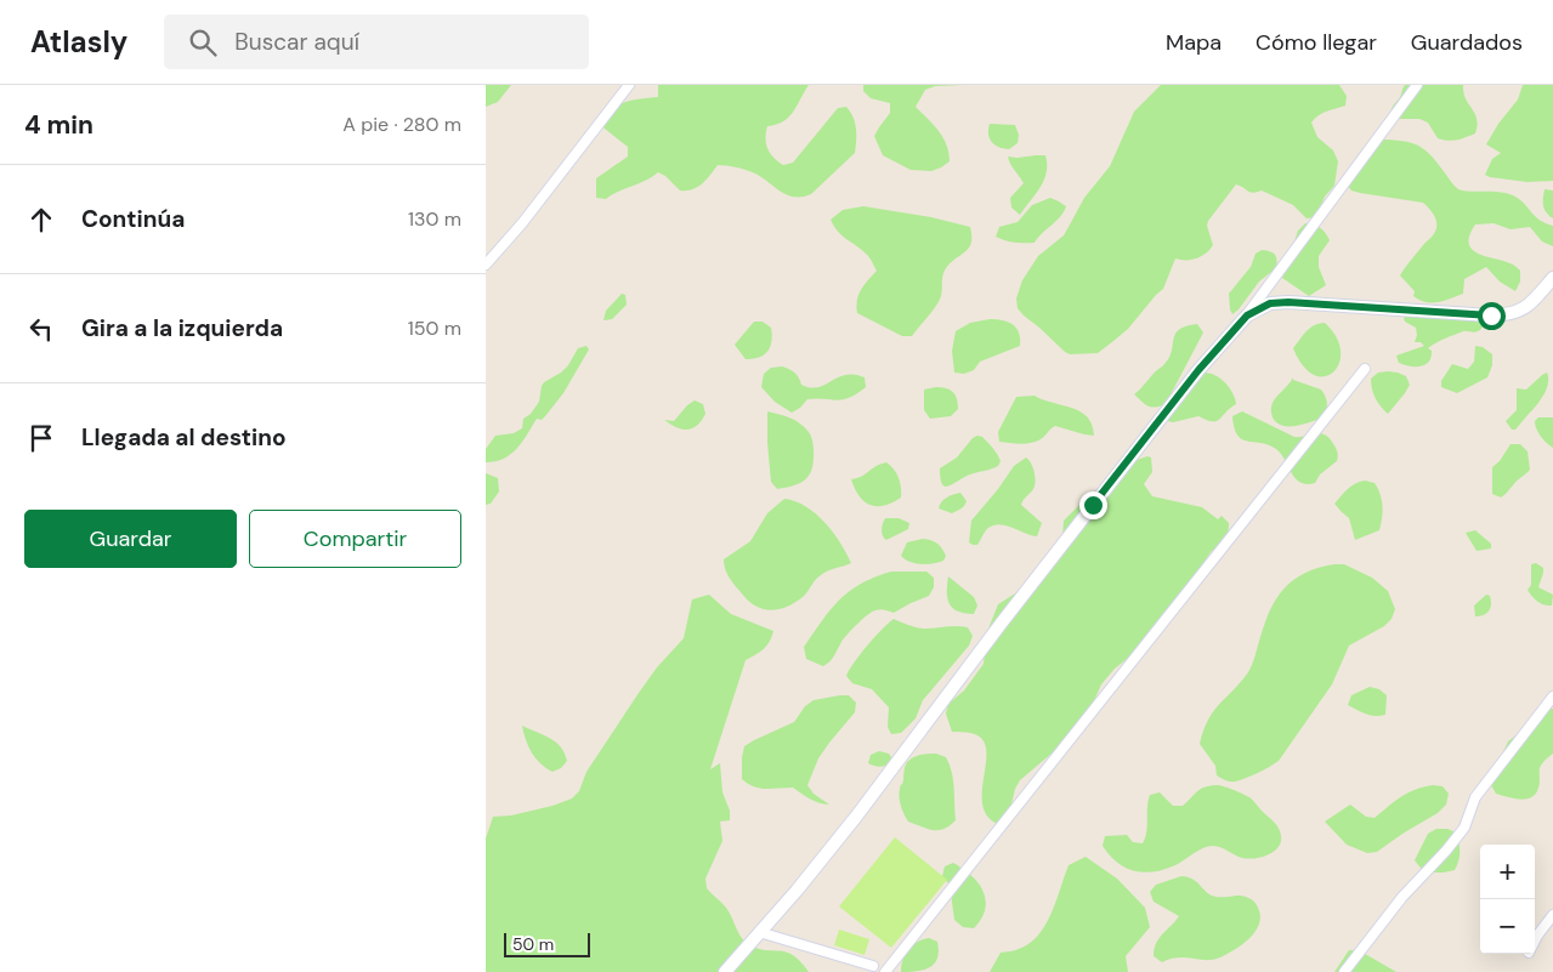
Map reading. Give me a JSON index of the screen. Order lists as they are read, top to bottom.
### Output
{
  "scale_bar": "50 m",
  "page": {
    "header": "Atlasly",
    "search": "Buscar aquí",
    "nav": ["Mapa", "Cómo llegar", "Guardados"],
    "heading": ["4 min", "A pie · 280 m"],
    "list": [
      ["Continúa", "130 m"],
      ["Gira a la izquierda", "150 m"],
      "Llegada al destino"
    ],
    "buttons": ["Guardar", "Compartir"],
    "map_buttons": ["+", "−"],
    "scale": "50 m"
  }
}
